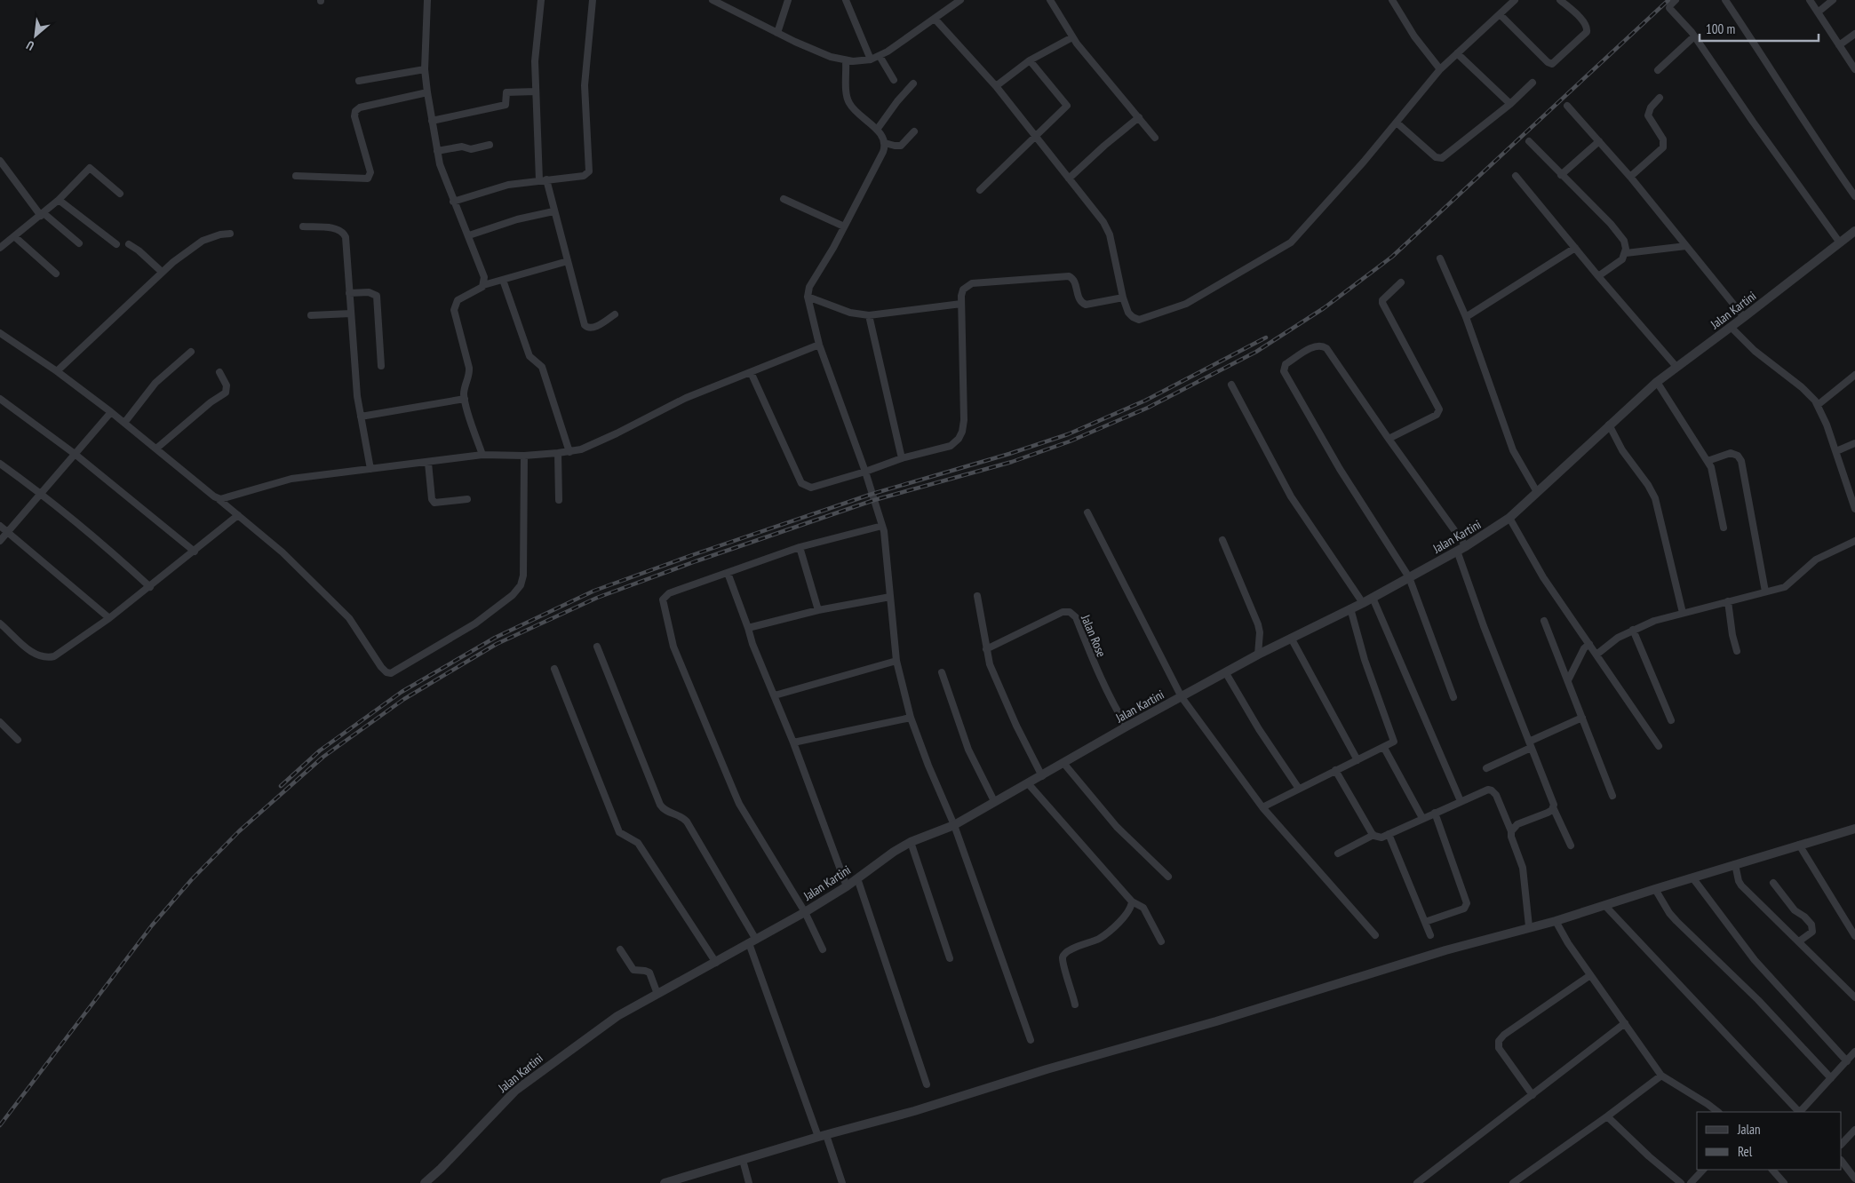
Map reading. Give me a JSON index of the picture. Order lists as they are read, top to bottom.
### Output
{
  "streets": {
    "street": ["Jalan Kartini", "Jalan Rose"]
  },
  "crossings": [
    ["Jalan Kartini", "Jalan Rose"]
  ],
  "legend": ["Jalan", "Rel"],
  "scale_bar": "100 m",
  "north": "bottom left"
}
